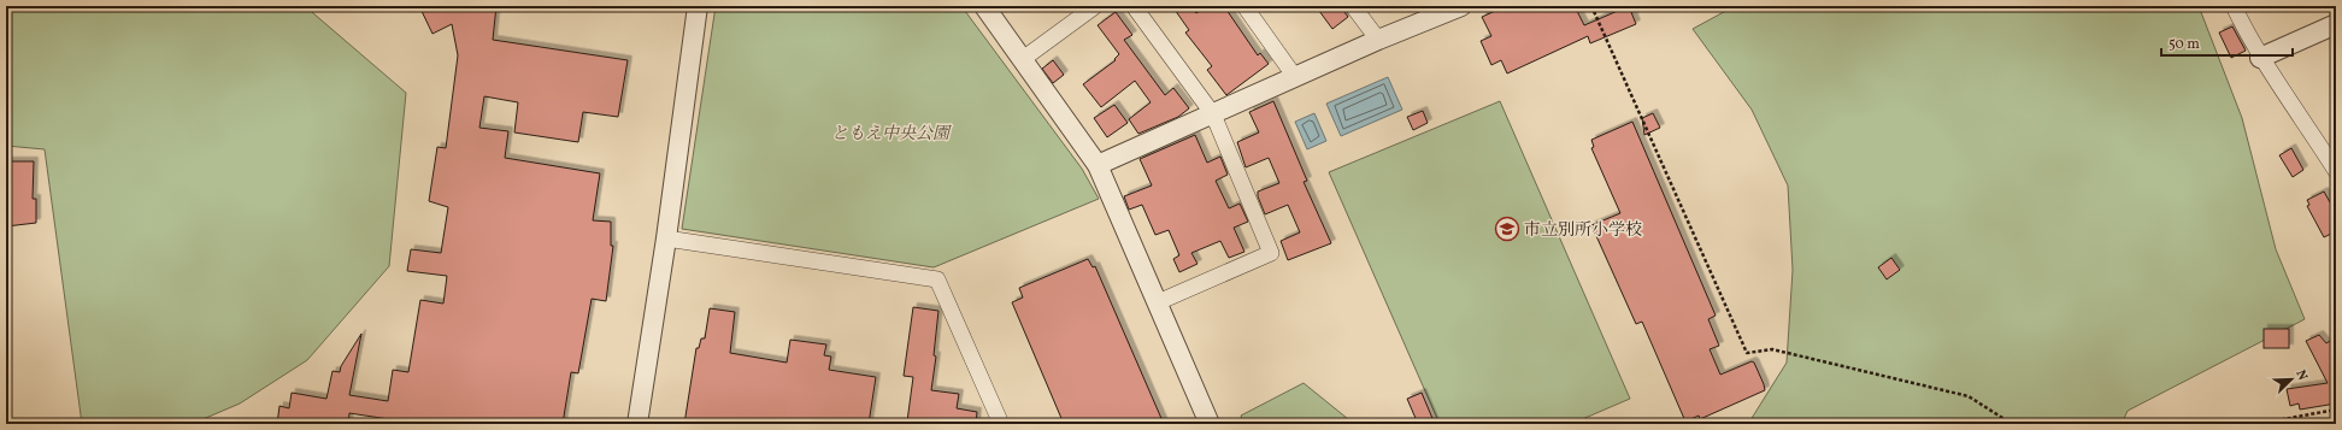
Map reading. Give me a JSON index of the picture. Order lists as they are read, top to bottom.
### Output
{
  "parks": ["ともえ中央公園"],
  "places": {
    "school or university": ["市立別所小学校"]
  },
  "scale_bar": "50 m",
  "north": "top right"
}
